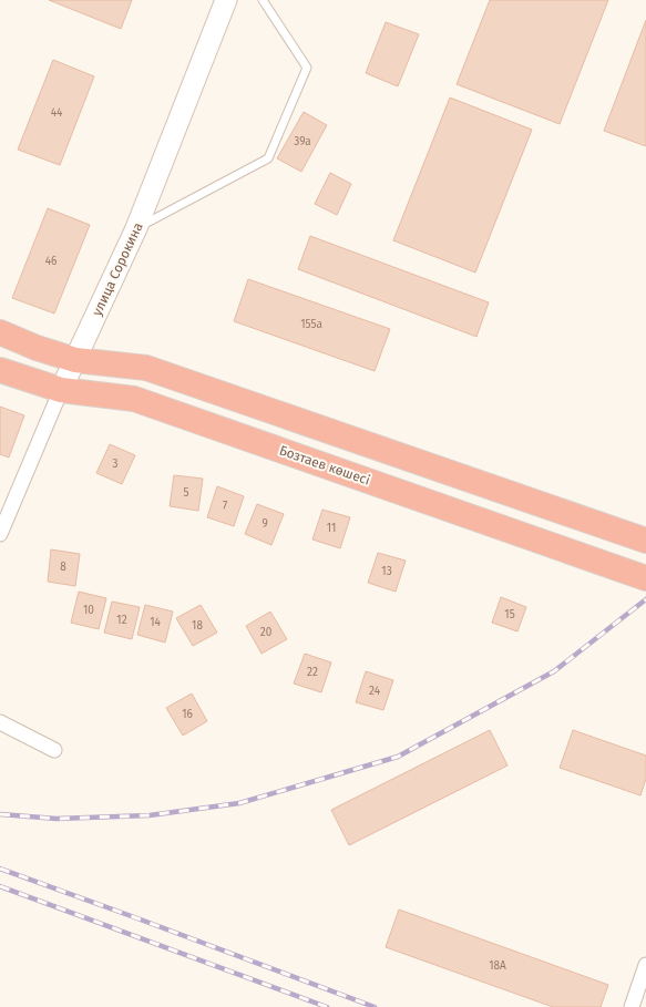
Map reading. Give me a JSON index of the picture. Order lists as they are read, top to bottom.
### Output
{
  "streets": {
    "highway": ["Бозтаев көшесі"],
    "street": ["улица Сорокина"]
  },
  "crossings": [
    ["улица Сорокина", "Бозтаев көшесі"]
  ],
  "house_numbers": [
    "44",
    "39а",
    "46",
    "155а",
    "3",
    "5",
    "7",
    "9",
    "11",
    "8",
    "13",
    "10",
    "15",
    "12",
    "14",
    "18",
    "20",
    "22",
    "24",
    "16",
    "18А"
  ]
}
